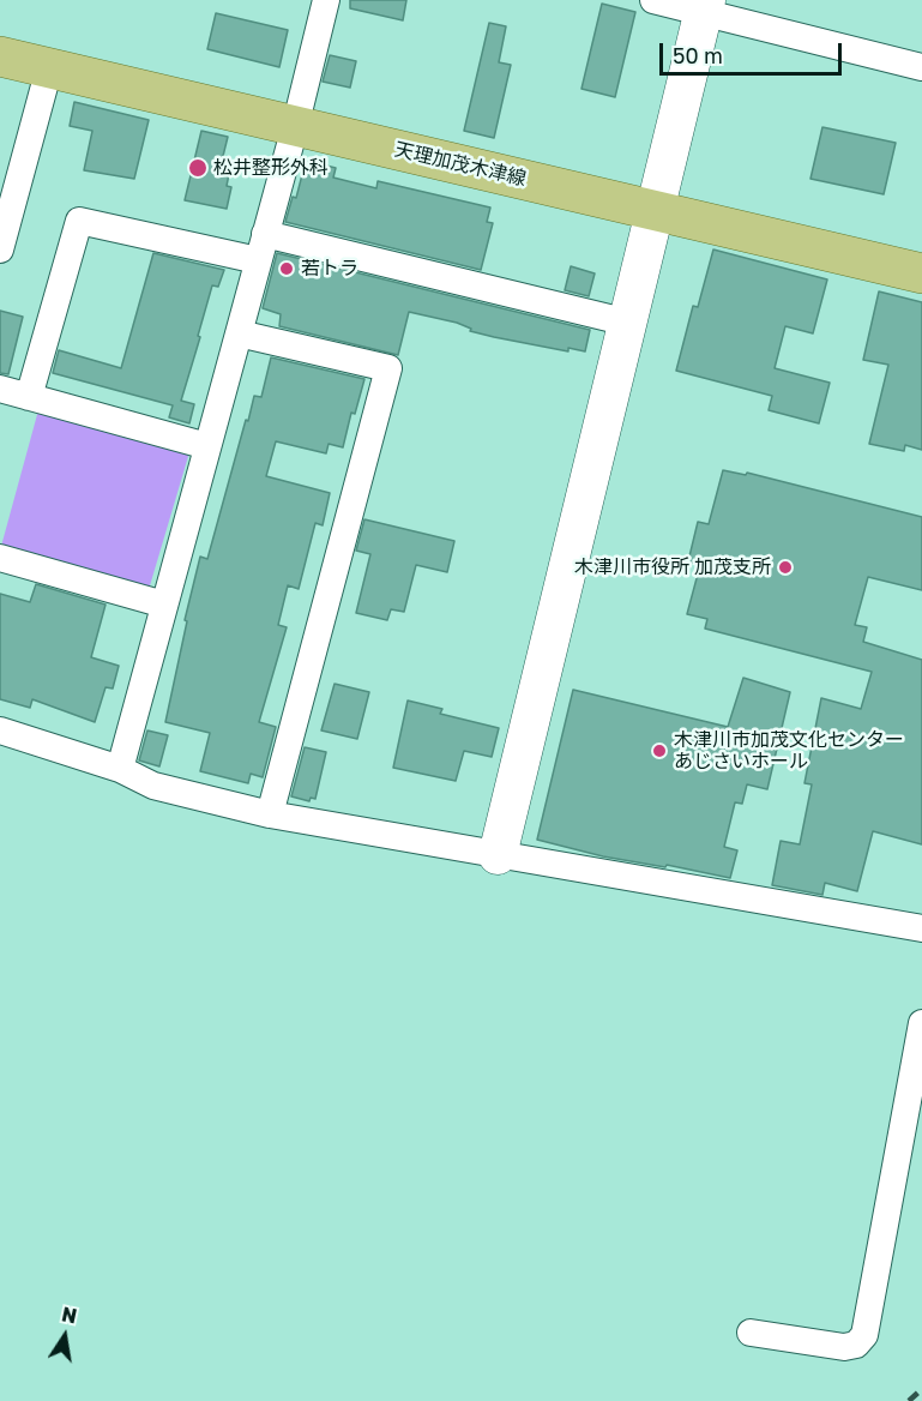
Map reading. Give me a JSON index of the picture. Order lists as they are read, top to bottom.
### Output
{
  "streets": {
    "main road": ["天理加茂木津線"]
  },
  "places": [
    "松井整形外科",
    "若トラ",
    "木津川市役所 加茂支所",
    "木津川市加茂文化センター あじさいホール"
  ],
  "scale_bar": "50 m",
  "north": "top"
}
